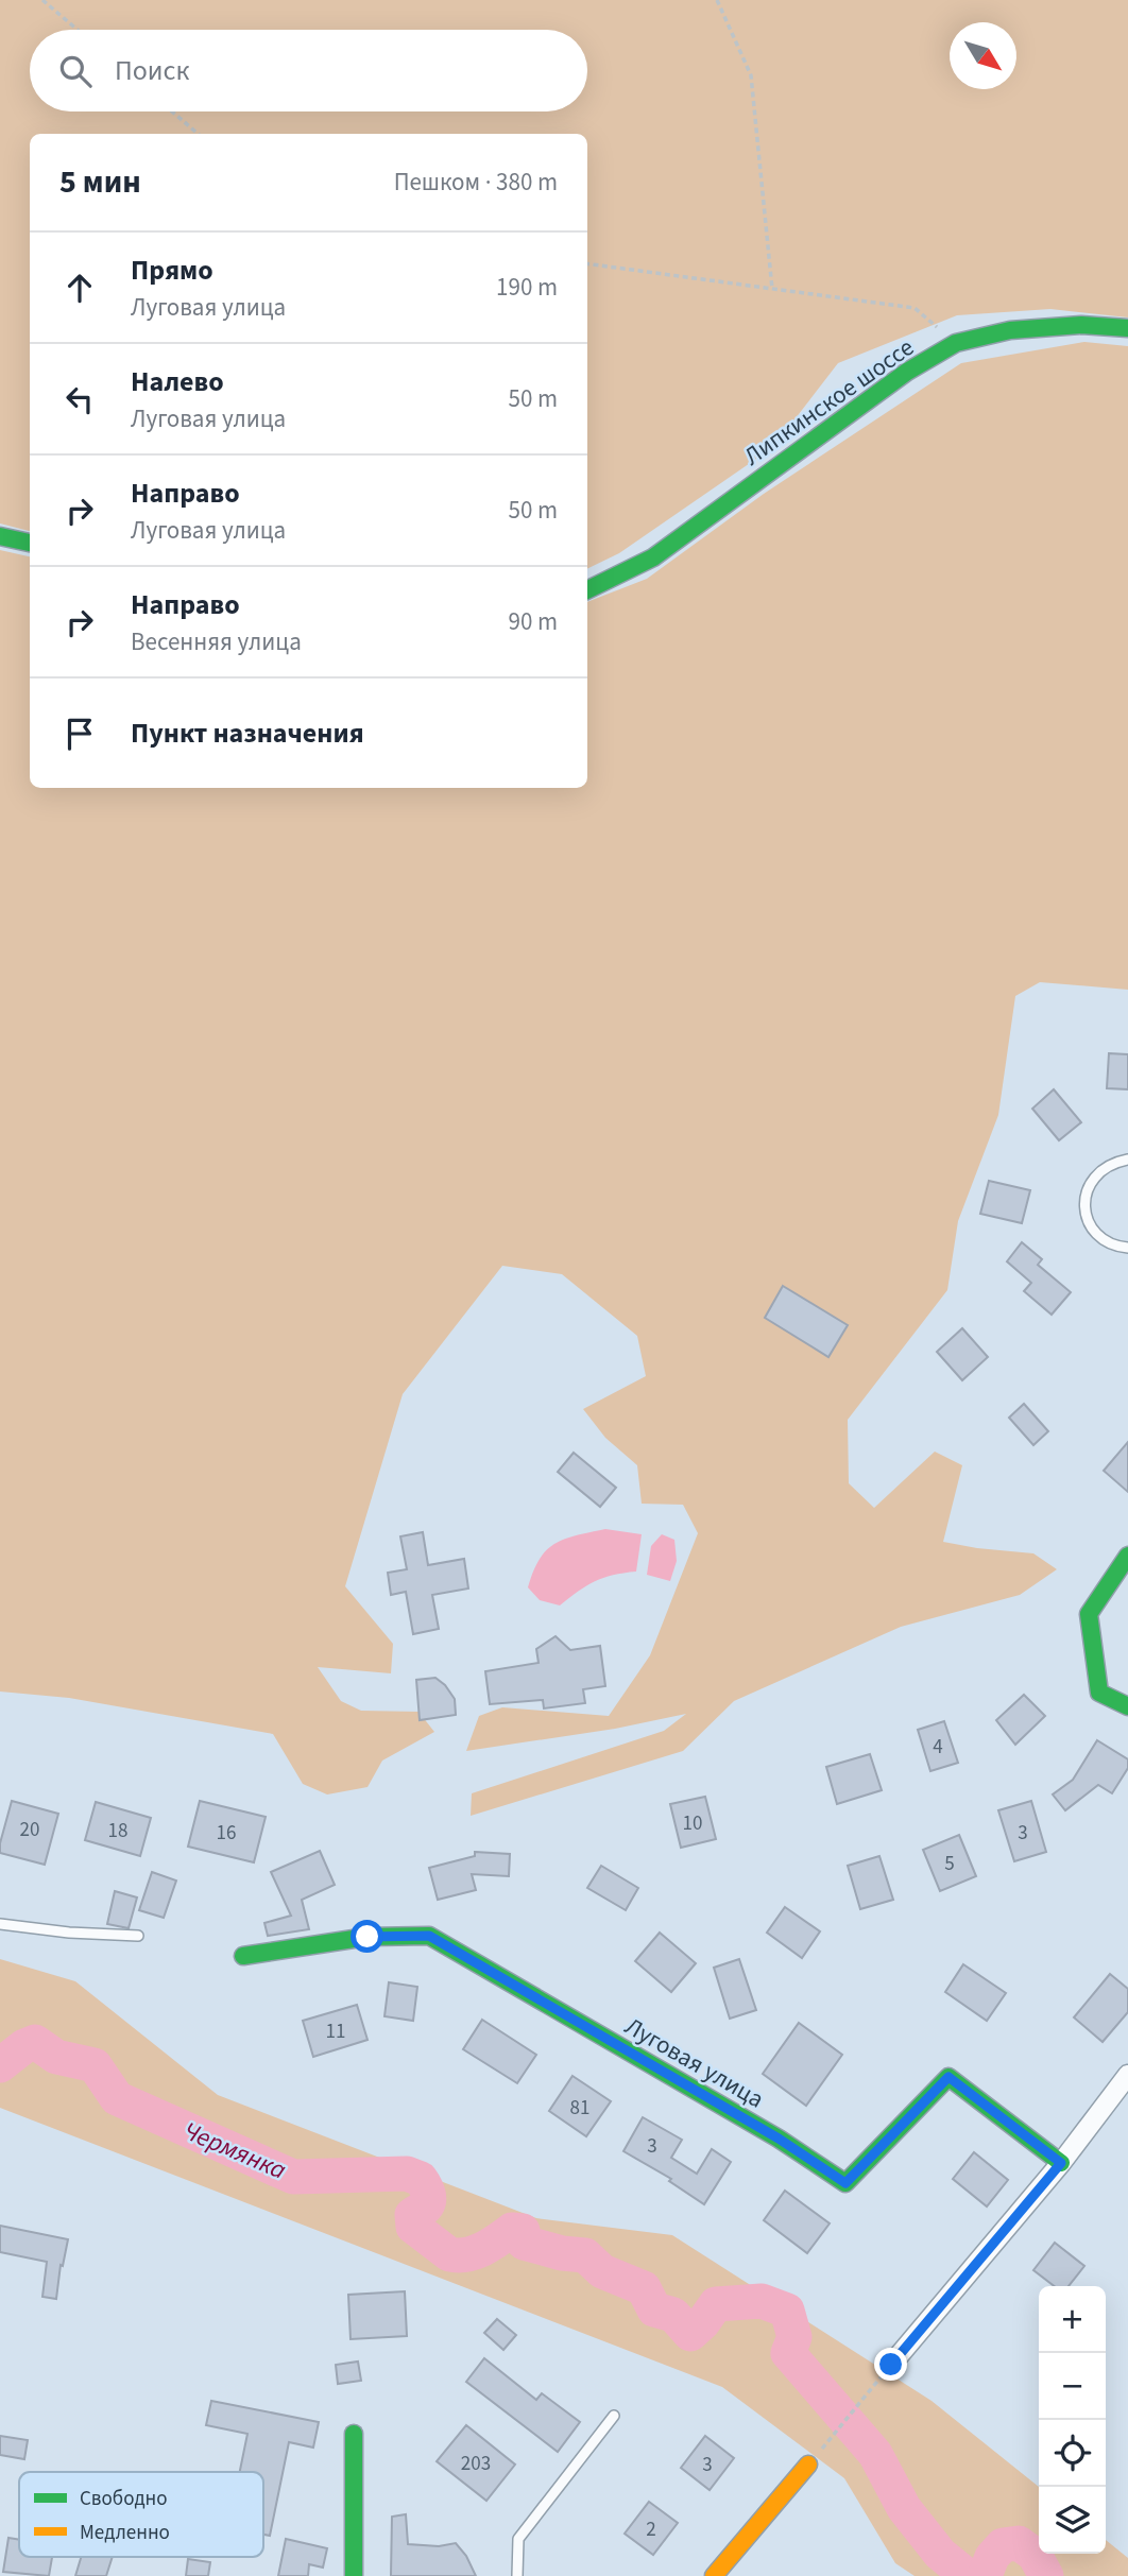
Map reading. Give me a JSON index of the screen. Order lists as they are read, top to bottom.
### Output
{
  "streets": {
    "street": ["Липкинское шоссе", "Луговая улица"]
  },
  "water": ["Чермянка"],
  "house_numbers": [
    "4",
    "10",
    "20",
    "18",
    "16",
    "3",
    "5",
    "11",
    "81",
    "3",
    "203",
    "3",
    "2"
  ],
  "legend": ["Свободно", "Медленно"],
  "north": "bottom right",
  "page": {
    "search": "Поиск",
    "heading": ["5 мин", "Пешком · 380 m"],
    "list": [
      ["Прямо", "Луговая улица", "190 m"],
      ["Налево", "Луговая улица", "50 m"],
      ["Направо", "Луговая улица", "50 m"],
      ["Направо", "Весенняя улица", "90 m"],
      "Пункт назначения"
    ],
    "map_buttons": ["+", "−"]
  }
}
